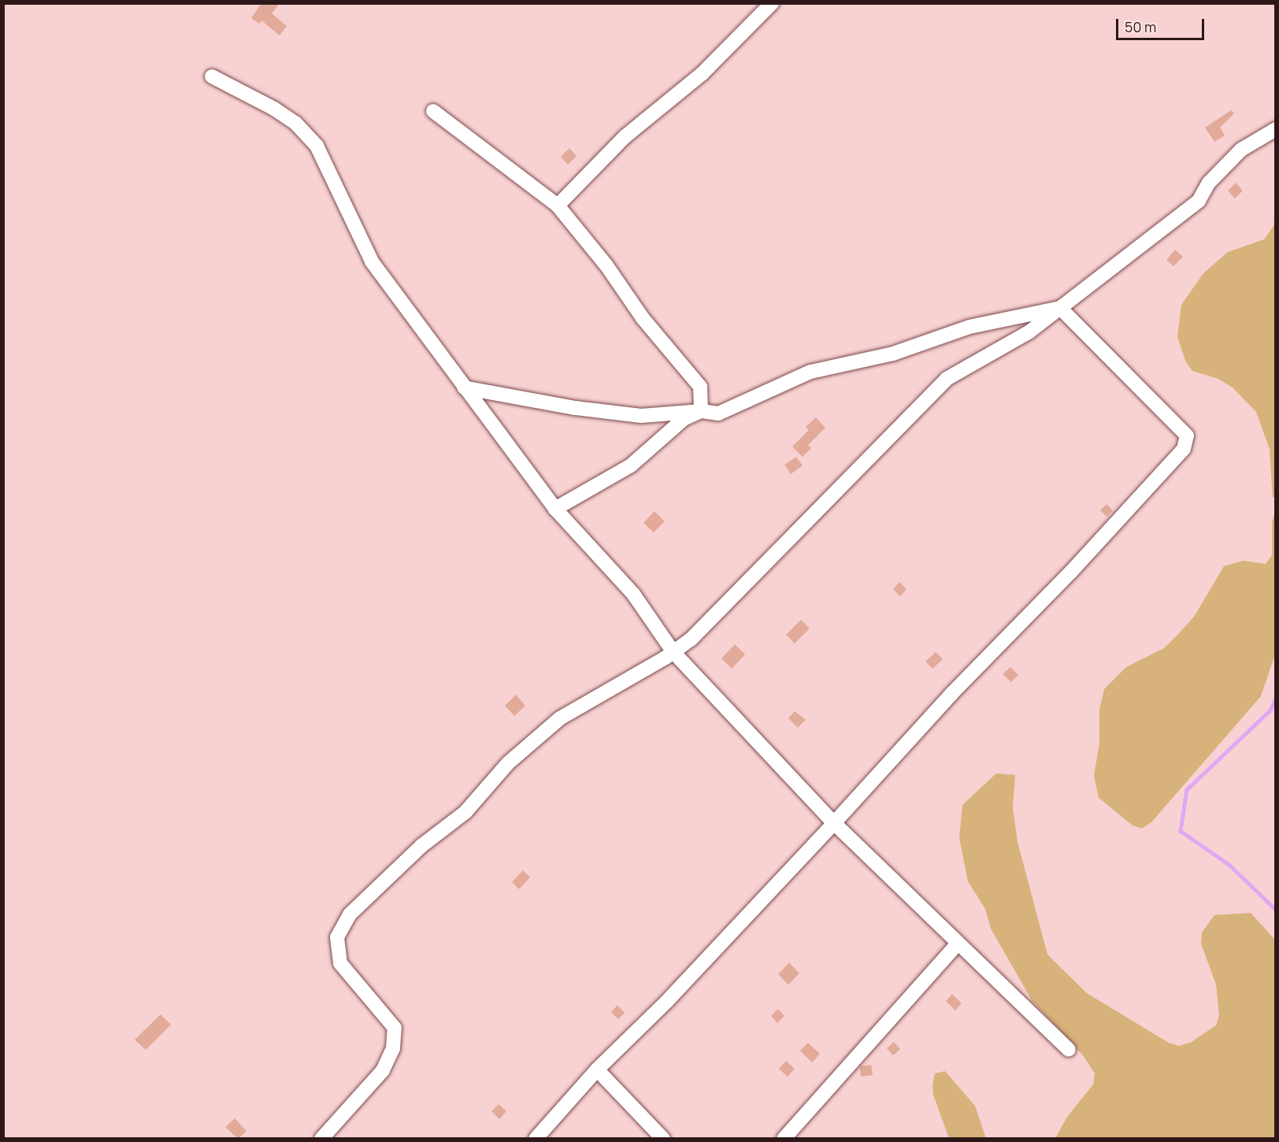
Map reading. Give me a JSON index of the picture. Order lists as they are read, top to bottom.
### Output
{
  "scale_bar": "50 m"
}
